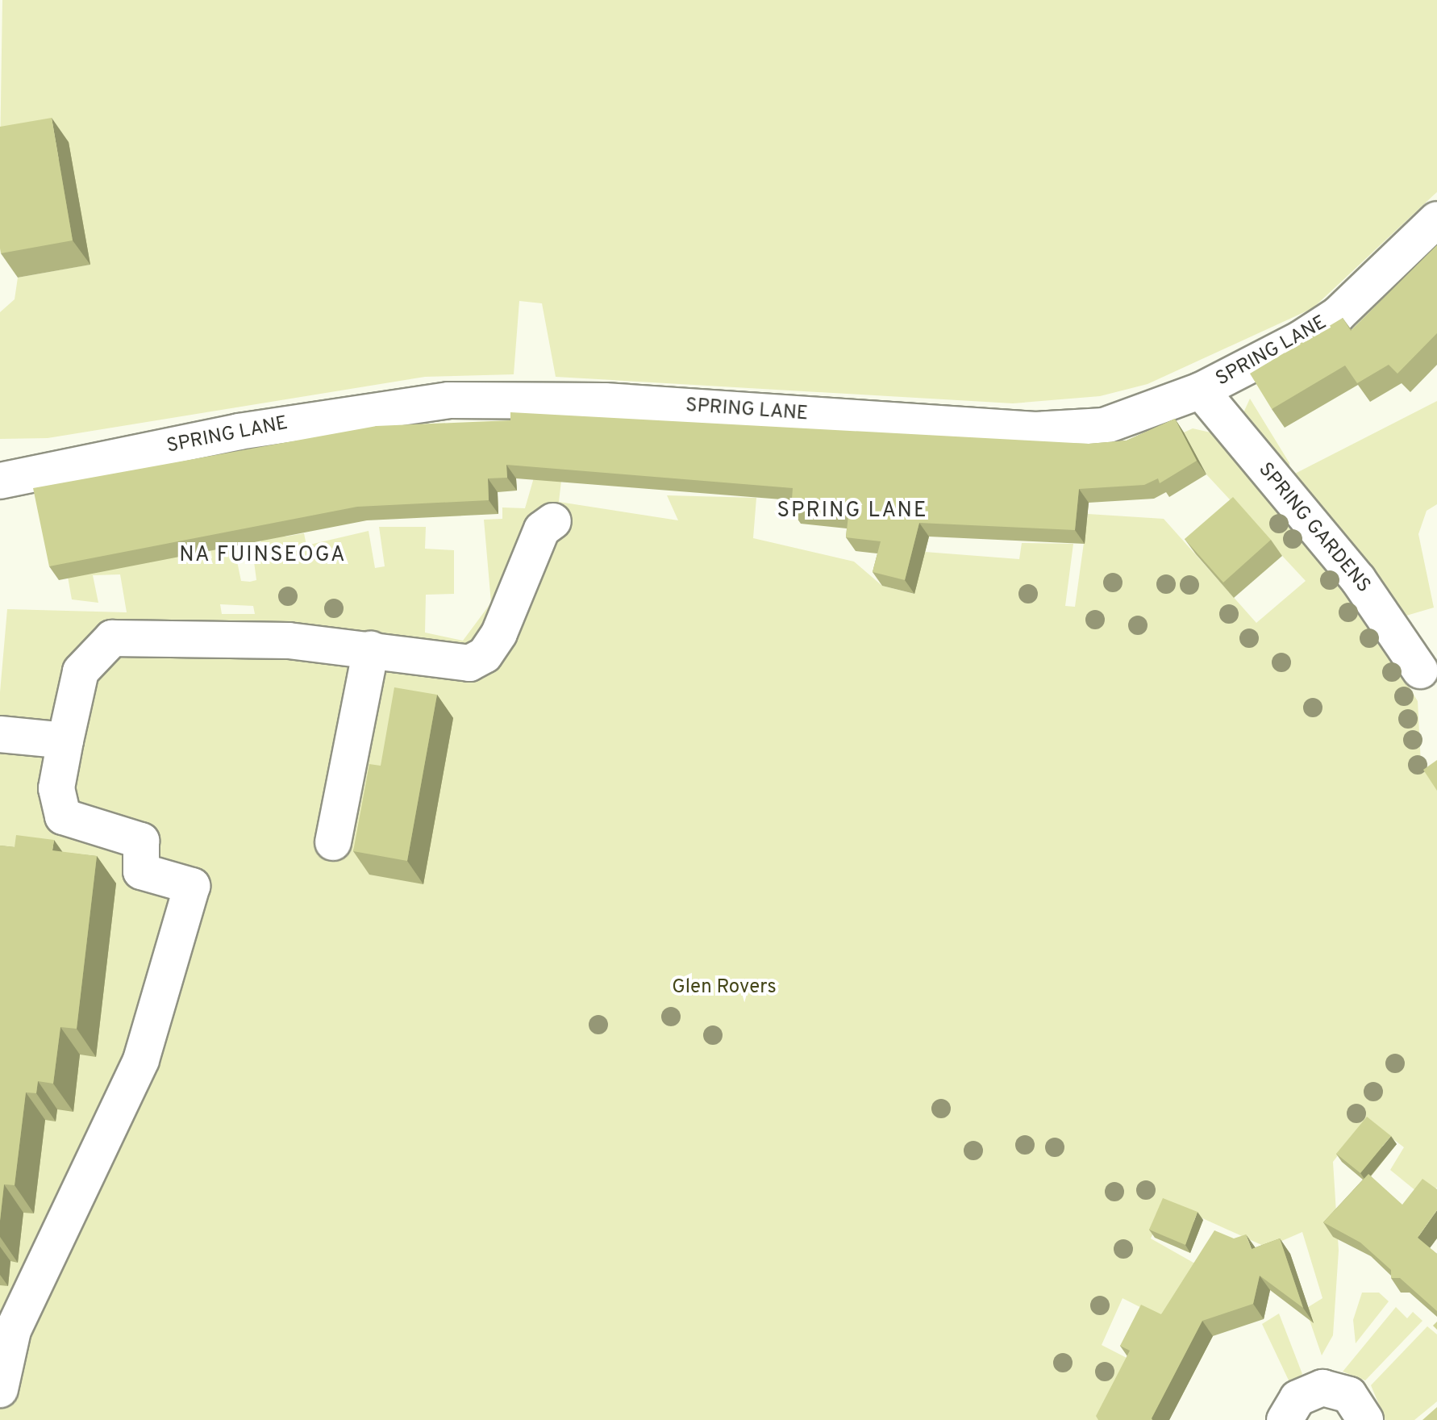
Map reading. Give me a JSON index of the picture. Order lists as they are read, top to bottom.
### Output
{
  "streets": {
    "street": ["SPRING LANE", "SPRING GARDENS"]
  },
  "crossings": [
    ["SPRING LANE", "SPRING GARDENS"]
  ],
  "districts": ["SPRING LANE", "NA FUINSEOGA"],
  "parks": ["Glen Rovers"]
}
